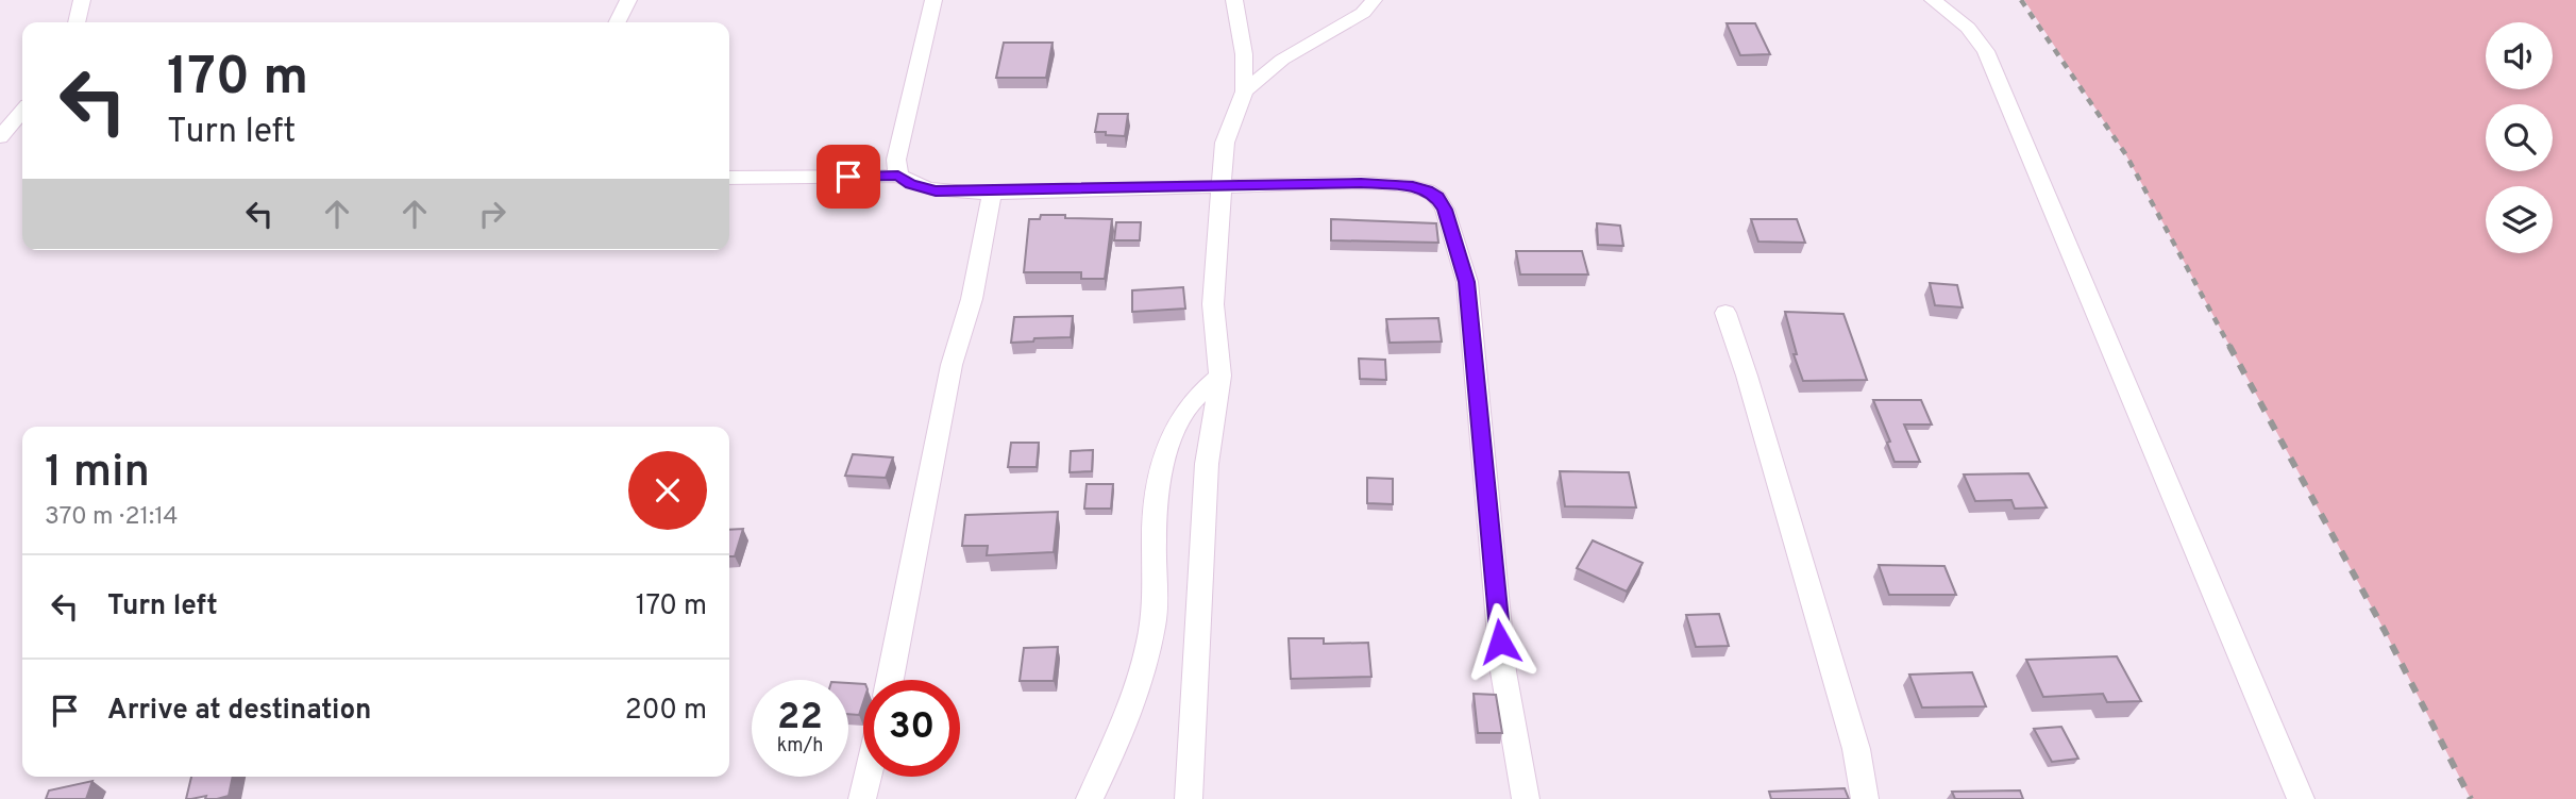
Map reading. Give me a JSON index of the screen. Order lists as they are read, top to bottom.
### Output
{
  "page": {
    "turn": ["170 m", "Turn left"],
    "heading": ["1 min", "370 m · 21:14"],
    "list": [
      {
        "name": "Turn left",
        "value": "170 m"
      },
      {
        "name": "Arrive at destination",
        "value": "200 m"
      }
    ],
    "speed": "22 km/h",
    "limit": "30"
  }
}
